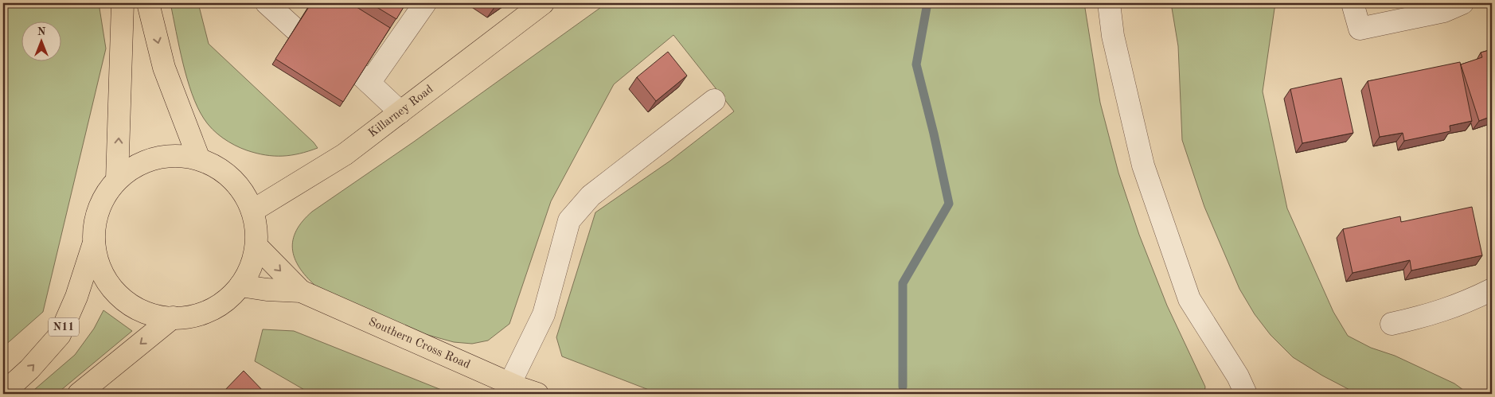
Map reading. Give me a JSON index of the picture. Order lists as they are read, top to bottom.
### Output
{
  "streets": {
    "main road": ["Killarney Road", "N11", "Southern Cross Road"]
  },
  "north": "top"
}
